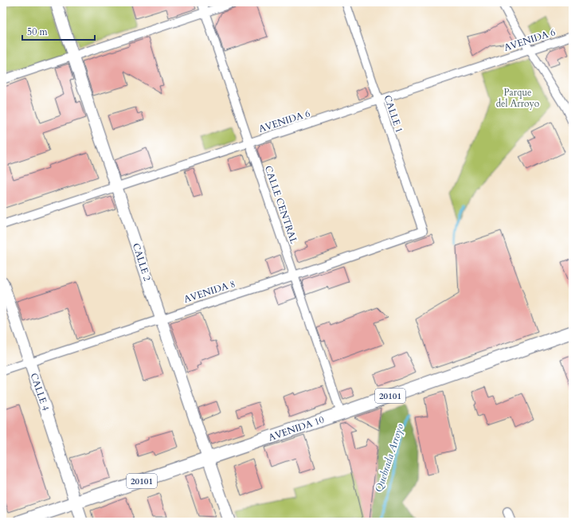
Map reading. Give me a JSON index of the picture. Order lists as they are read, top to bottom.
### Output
{
  "streets": {
    "main road": ["20101", "AVENIDA 10"],
    "street": [
      "AVENIDA 6",
      "CALLE 1",
      "CALLE CENTRAL",
      "CALLE 2",
      "AVENIDA 8",
      "CALLE 4"
    ]
  },
  "crossings": [
    ["AVENIDA 6", "CALLE 1"],
    ["AVENIDA 6", "CALLE CENTRAL"],
    ["AVENIDA 6", "CALLE 2"],
    ["CALLE 1", "AVENIDA 8"],
    ["CALLE CENTRAL", "AVENIDA 8"],
    ["CALLE CENTRAL", "AVENIDA 10"],
    ["CALLE 2", "AVENIDA 8"],
    ["CALLE 2", "AVENIDA 10"],
    ["AVENIDA 8", "CALLE 4"],
    ["CALLE 4", "AVENIDA 10"]
  ],
  "water": ["Quebrada Arroyo"],
  "parks": ["Parque del Arroyo"],
  "scale_bar": "50 m"
}
